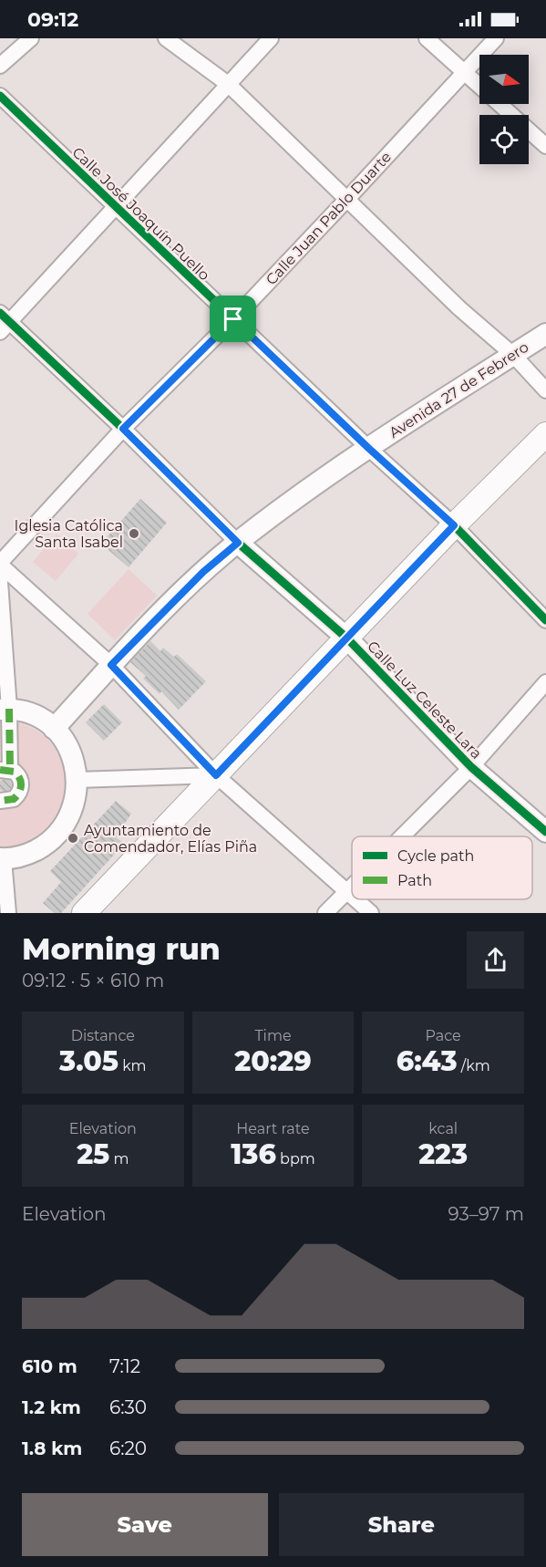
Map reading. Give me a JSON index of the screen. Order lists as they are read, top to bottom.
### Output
{
  "streets": {
    "street": [
      "Calle José Joaquín Puello",
      "Calle Juan Pablo Duarte",
      "Avenida 27 de Febrero",
      "Calle Luz Celeste Lara"
    ]
  },
  "crossings": [
    ["Calle José Joaquín Puello", "Calle Juan Pablo Duarte"],
    ["Calle José Joaquín Puello", "Avenida 27 de Febrero"],
    ["Calle Juan Pablo Duarte", "Calle Luz Celeste Lara"],
    ["Avenida 27 de Febrero", "Calle Luz Celeste Lara"]
  ],
  "places": ["Iglesia Católica Santa Isabel", "Ayuntamiento de Comendador, Elías Piña"],
  "legend": ["Cycle path", "Path"],
  "north": "right",
  "page": {
    "status": "09:12",
    "heading": ["Morning run", "09:12 · 5 × 610 m"],
    "stats": [
      ["Distance", "3.05 km"],
      ["Time", "20:29"],
      ["Pace", "6:43 /km"],
      ["Elevation", "25 m"],
      ["Heart rate", "136 bpm"],
      ["kcal", "223"]
    ],
    "chart": ["Elevation", "93–97 m"],
    "list": [
      {
        "name": "610 m",
        "note": "7:12"
      },
      {
        "name": "1.2 km",
        "note": "6:30"
      },
      {
        "name": "1.8 km",
        "note": "6:20"
      }
    ],
    "buttons": ["Save", "Share"]
  }
}
